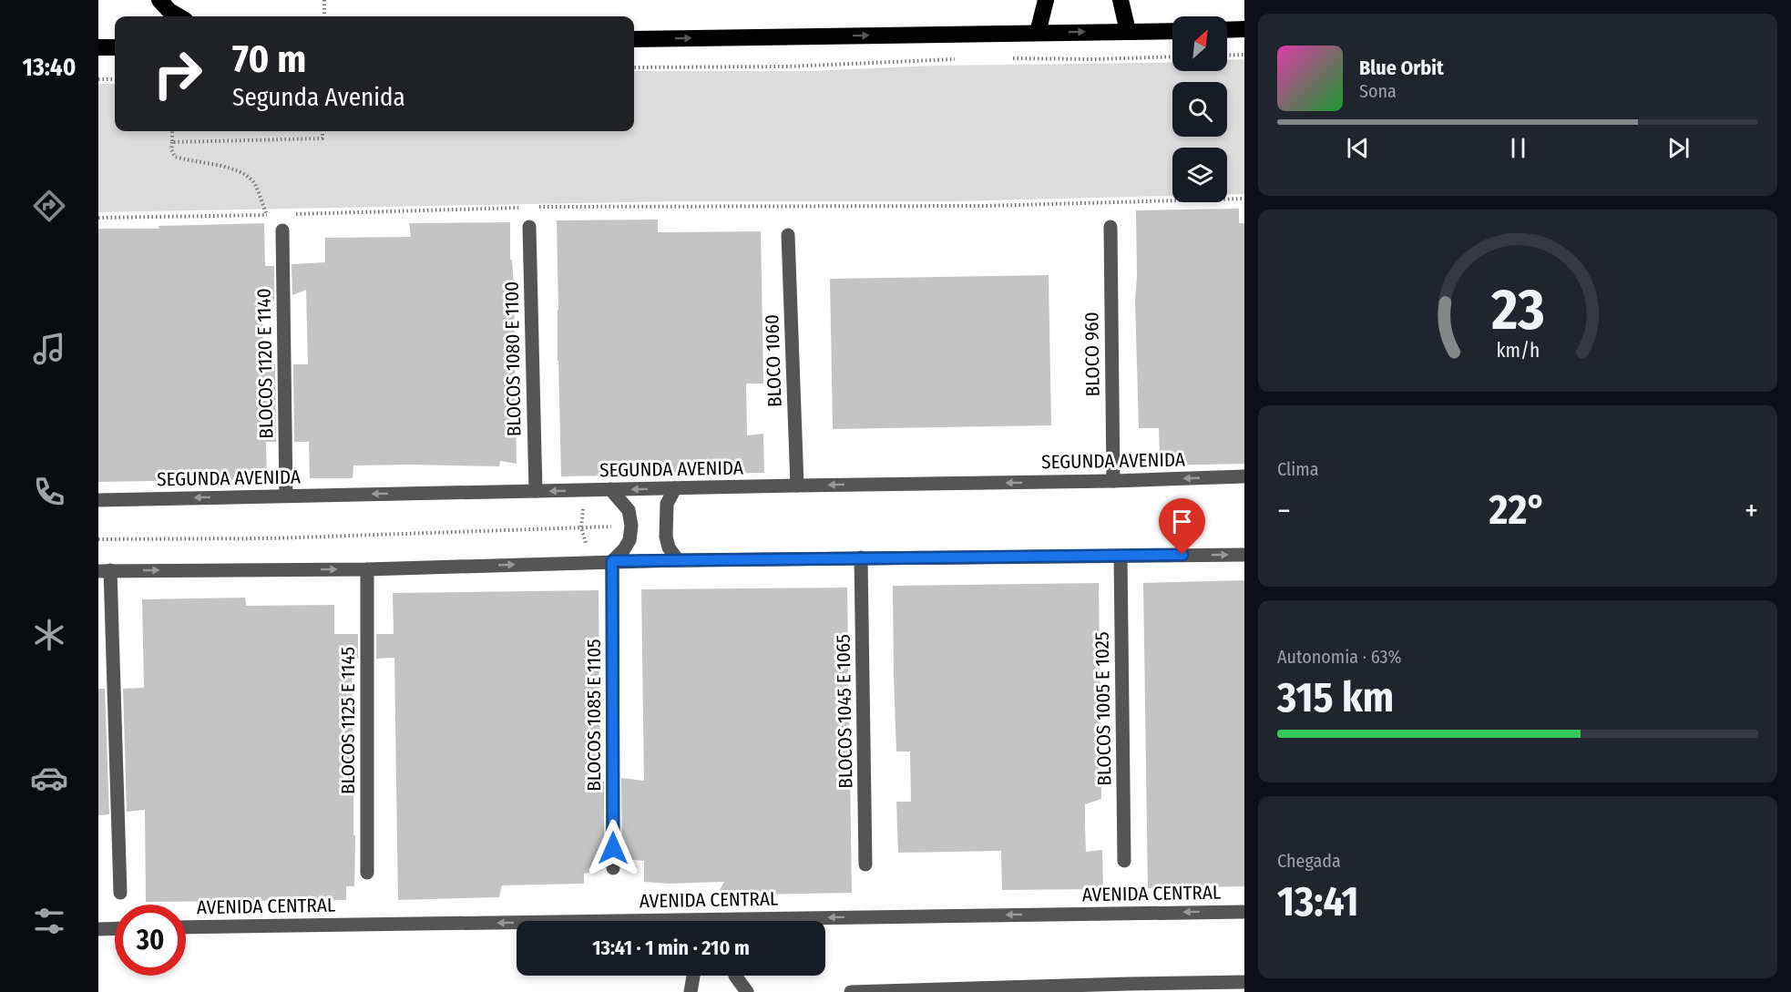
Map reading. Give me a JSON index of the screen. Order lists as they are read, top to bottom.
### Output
{
  "streets": {
    "street": [
      "BLOCO 960",
      "BLOCOS 1080 E 1100",
      "BLOCO 1060",
      "BLOCOS 1120 E 1140",
      "SEGUNDA AVENIDA",
      "BLOCOS 1005 E 1025",
      "BLOCOS 1045 E 1065",
      "BLOCOS 1085 E 1105",
      "BLOCOS 1125 E 1145",
      "AVENIDA CENTRAL"
    ]
  },
  "crossings": [
    ["BLOCO 960", "SEGUNDA AVENIDA"],
    ["BLOCOS 1080 E 1100", "SEGUNDA AVENIDA"],
    ["BLOCO 1060", "SEGUNDA AVENIDA"],
    ["BLOCOS 1120 E 1140", "SEGUNDA AVENIDA"]
  ],
  "north": "top right",
  "page": {
    "tabs": "13:40",
    "turn": ["70 m", "Segunda Avenida"],
    "song": ["Blue Orbit", "Sona"],
    "tile": [
      "Clima",
      ["Autonomia · 63%", "315 km"],
      ["Chegada", "13:41"]
    ],
    "heat": ["−", "22°", "+"],
    "limit": "30",
    "trip": "13:41 · 1 min · 210 m",
    "gauge": ["23", "km/h"]
  }
}
